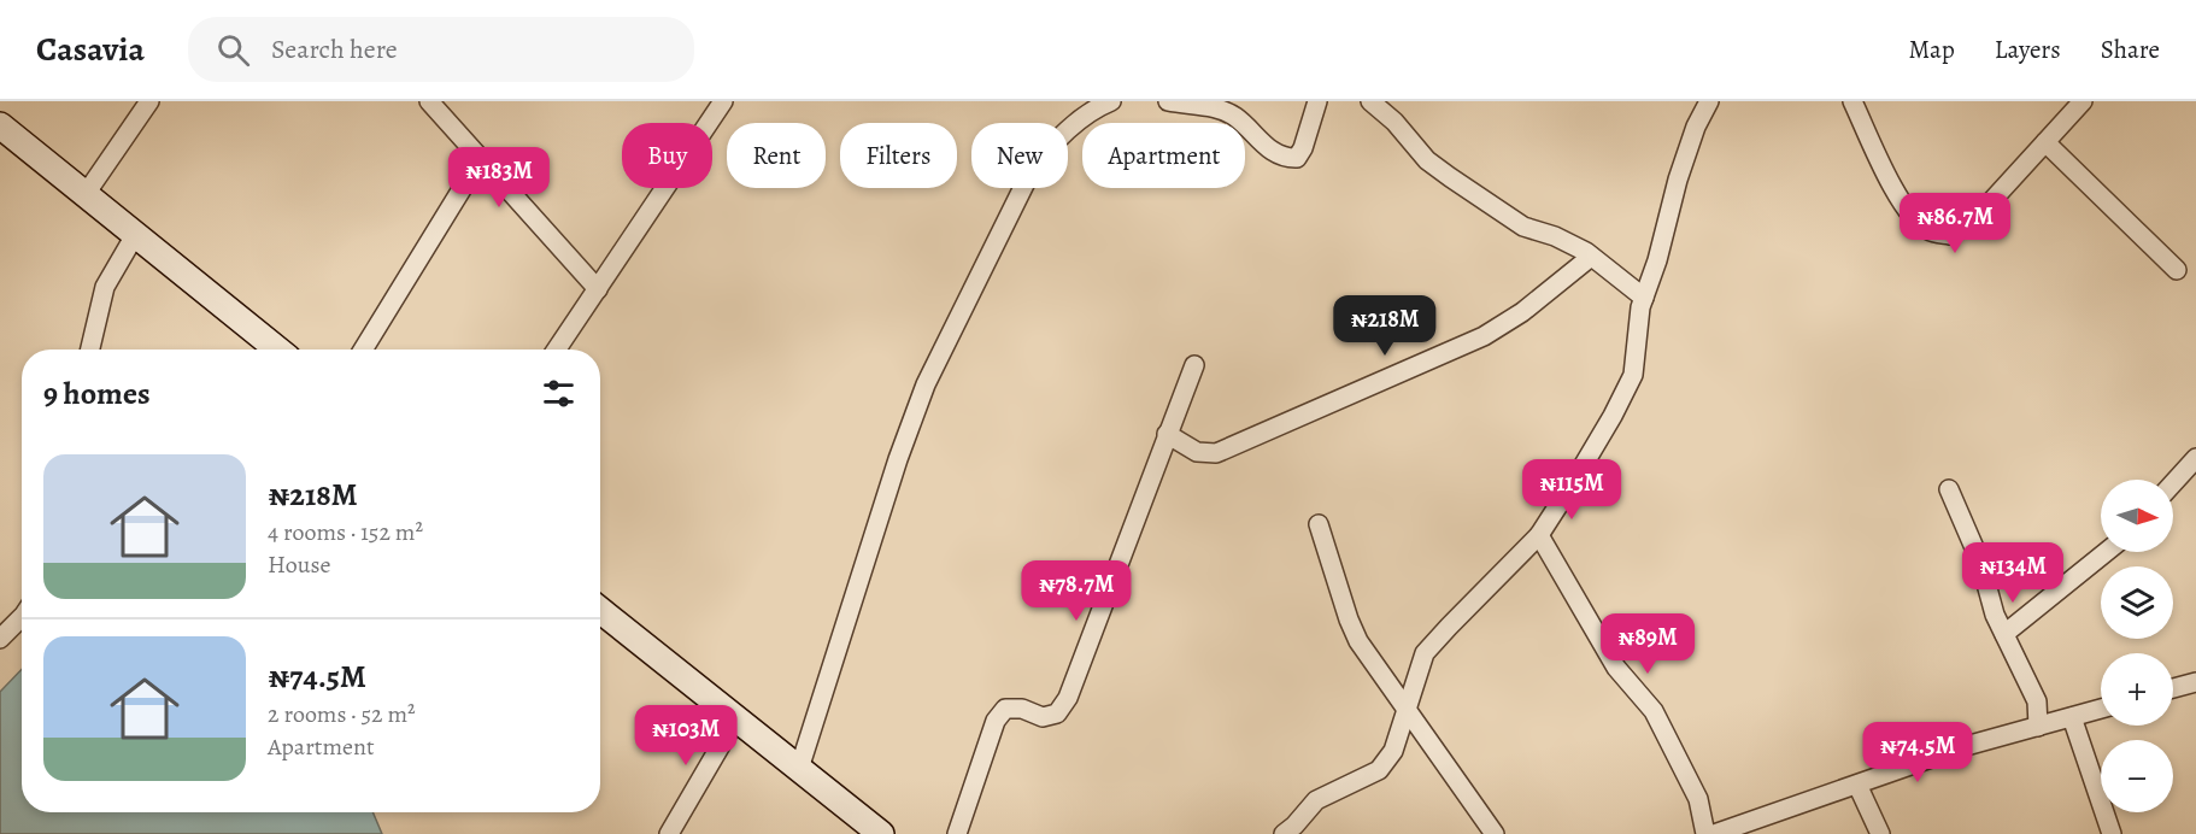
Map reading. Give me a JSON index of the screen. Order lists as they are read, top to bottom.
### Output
{
  "north": "right",
  "page": {
    "header": "Casavia",
    "search": "Search here",
    "nav": ["Map", "Layers", "Share"],
    "chip": [
      "Buy",
      "Rent",
      "Filters",
      "New",
      "Apartment"
    ],
    "price": [
      "₦183M",
      "₦86.7M",
      "₦218M",
      "₦115M",
      "₦134M",
      "₦78.7M",
      "₦89M",
      "₦103M",
      "₦74.5M"
    ],
    "heading": "9 homes",
    "list": [
      {
        "name": "₦218M",
        "note": "4 rooms · 152 m² · House"
      },
      {
        "name": "₦74.5M",
        "note": "2 rooms · 52 m² · Apartment"
      }
    ],
    "map_buttons": ["+", "−"]
  }
}
